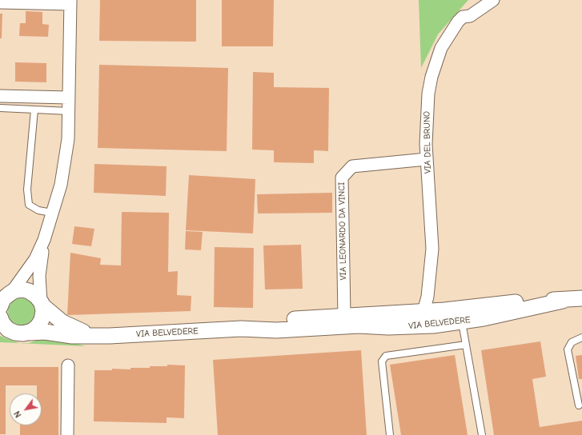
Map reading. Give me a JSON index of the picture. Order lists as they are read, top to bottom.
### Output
{
  "streets": {
    "street": ["VIA DEL BRUNO", "VIA LEONARDO DA VINCI", "VIA BELVEDERE"]
  },
  "crossings": [
    ["VIA DEL BRUNO", "VIA LEONARDO DA VINCI"],
    ["VIA DEL BRUNO", "VIA BELVEDERE"],
    ["VIA LEONARDO DA VINCI", "VIA BELVEDERE"]
  ],
  "north": "bottom left"
}
